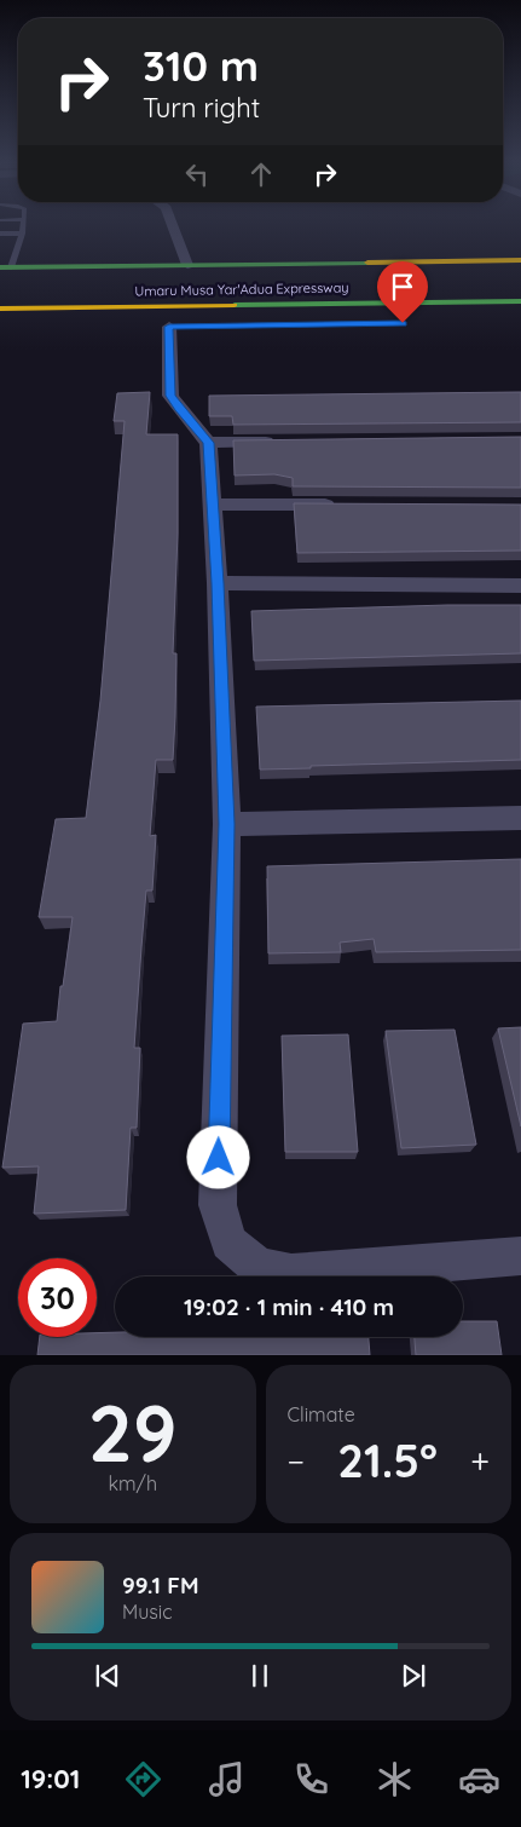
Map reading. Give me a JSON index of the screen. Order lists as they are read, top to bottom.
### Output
{
  "streets": {
    "highway": ["Umaru Musa Yar'Adua Expressway"]
  },
  "page": {
    "turn": ["310 m", "Turn right"],
    "limit": "30",
    "trip": "19:02 · 1 min · 410 m",
    "tile": [
      ["29", "km/h"],
      "Climate"
    ],
    "heat": ["−", "21.5°", "+"],
    "song": ["99.1 FM", "Music"],
    "tabs": "19:01"
  }
}
